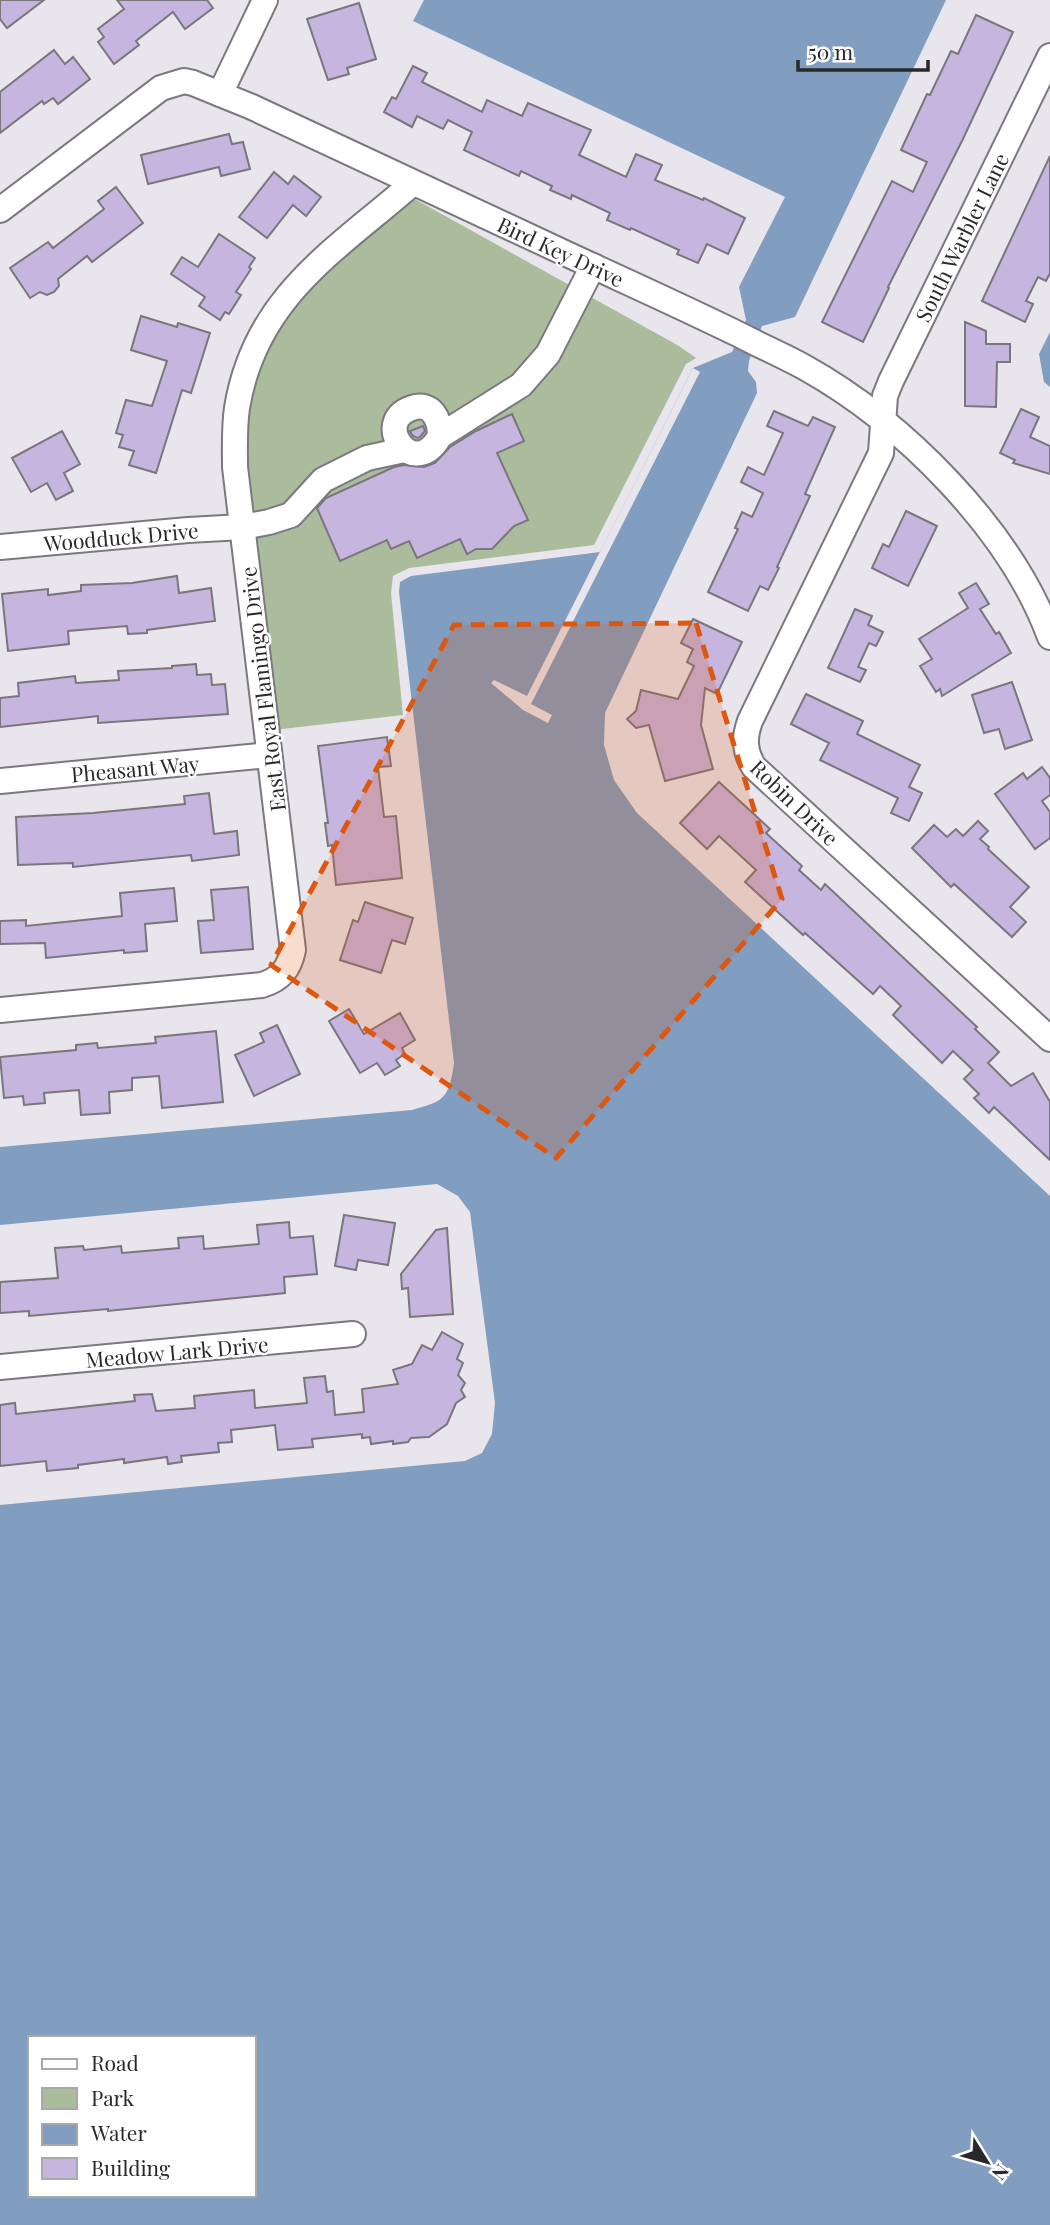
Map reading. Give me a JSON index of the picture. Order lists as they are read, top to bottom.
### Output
{
  "streets": {
    "street": [
      "South Warbler Lane",
      "Bird Key Drive",
      "Woodduck Drive",
      "East Royal Flamingo Drive",
      "Pheasant Way",
      "Robin Drive",
      "Meadow Lark Drive"
    ]
  },
  "crossings": [
    ["South Warbler Lane", "Bird Key Drive"],
    ["South Warbler Lane", "Robin Drive"],
    ["Bird Key Drive", "East Royal Flamingo Drive"],
    ["Bird Key Drive", "Robin Drive"],
    ["Woodduck Drive", "East Royal Flamingo Drive"],
    ["East Royal Flamingo Drive", "Pheasant Way"]
  ],
  "legend": [
    "Road",
    "Park",
    "Water",
    "Building"
  ],
  "scale_bar": "50 m",
  "north": "bottom right"
}
